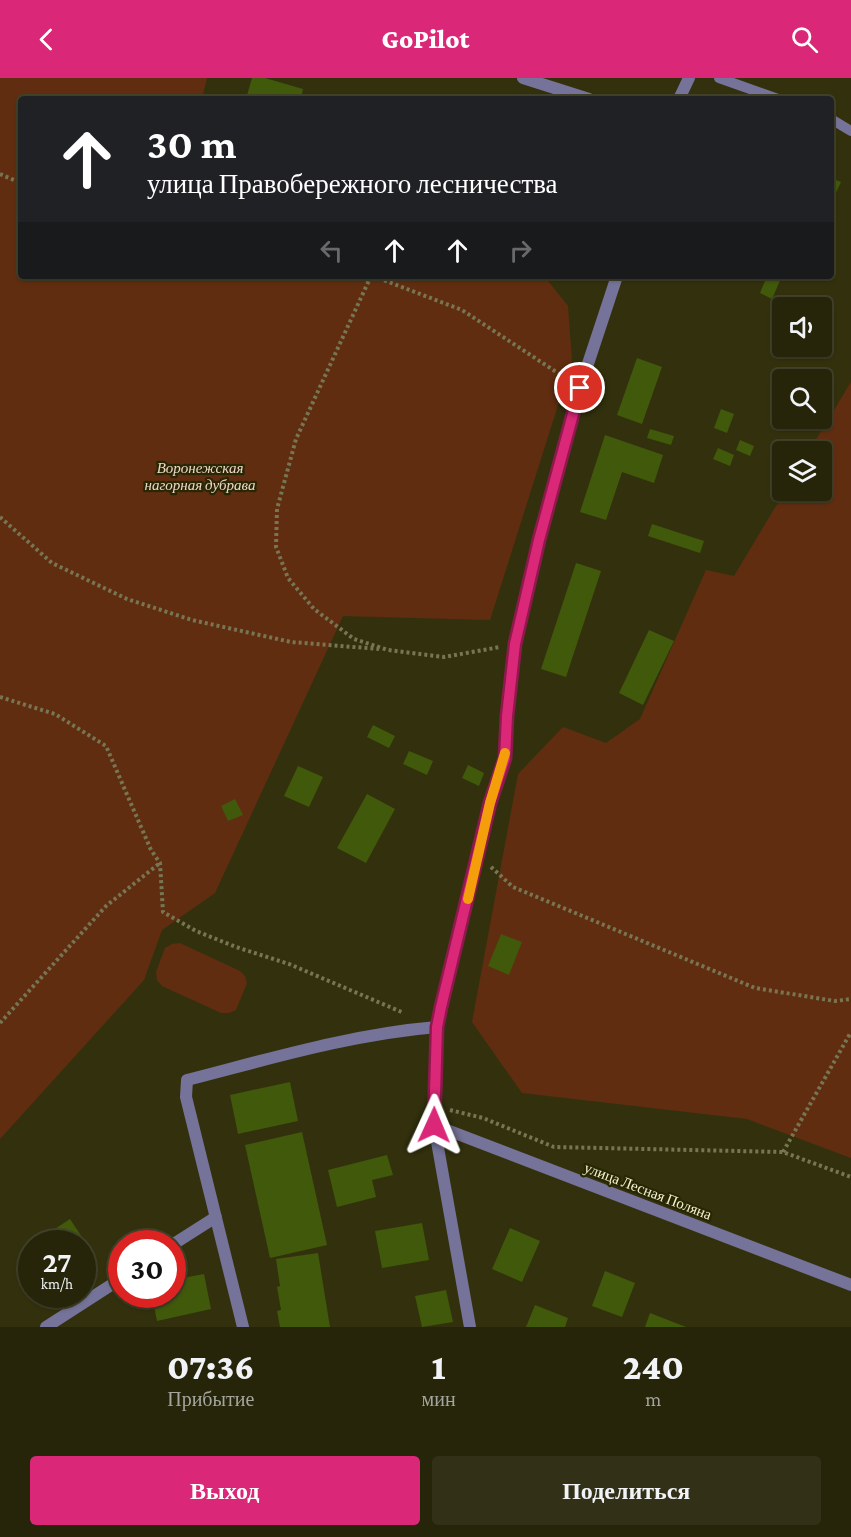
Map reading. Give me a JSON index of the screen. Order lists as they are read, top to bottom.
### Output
{
  "streets": {
    "street": ["улица Лесная Поляна"]
  },
  "parks": ["Воронежская нагорная дубрава"],
  "page": {
    "header": "GoPilot",
    "turn": ["30 m", "улица Правобережного лесничества"],
    "speed": "27 km/h",
    "limit": "30",
    "eta": [
      "07:36",
      "Прибытие",
      "1",
      "мин",
      "240",
      "m"
    ],
    "buttons": ["Выход", "Поделиться"]
  }
}
